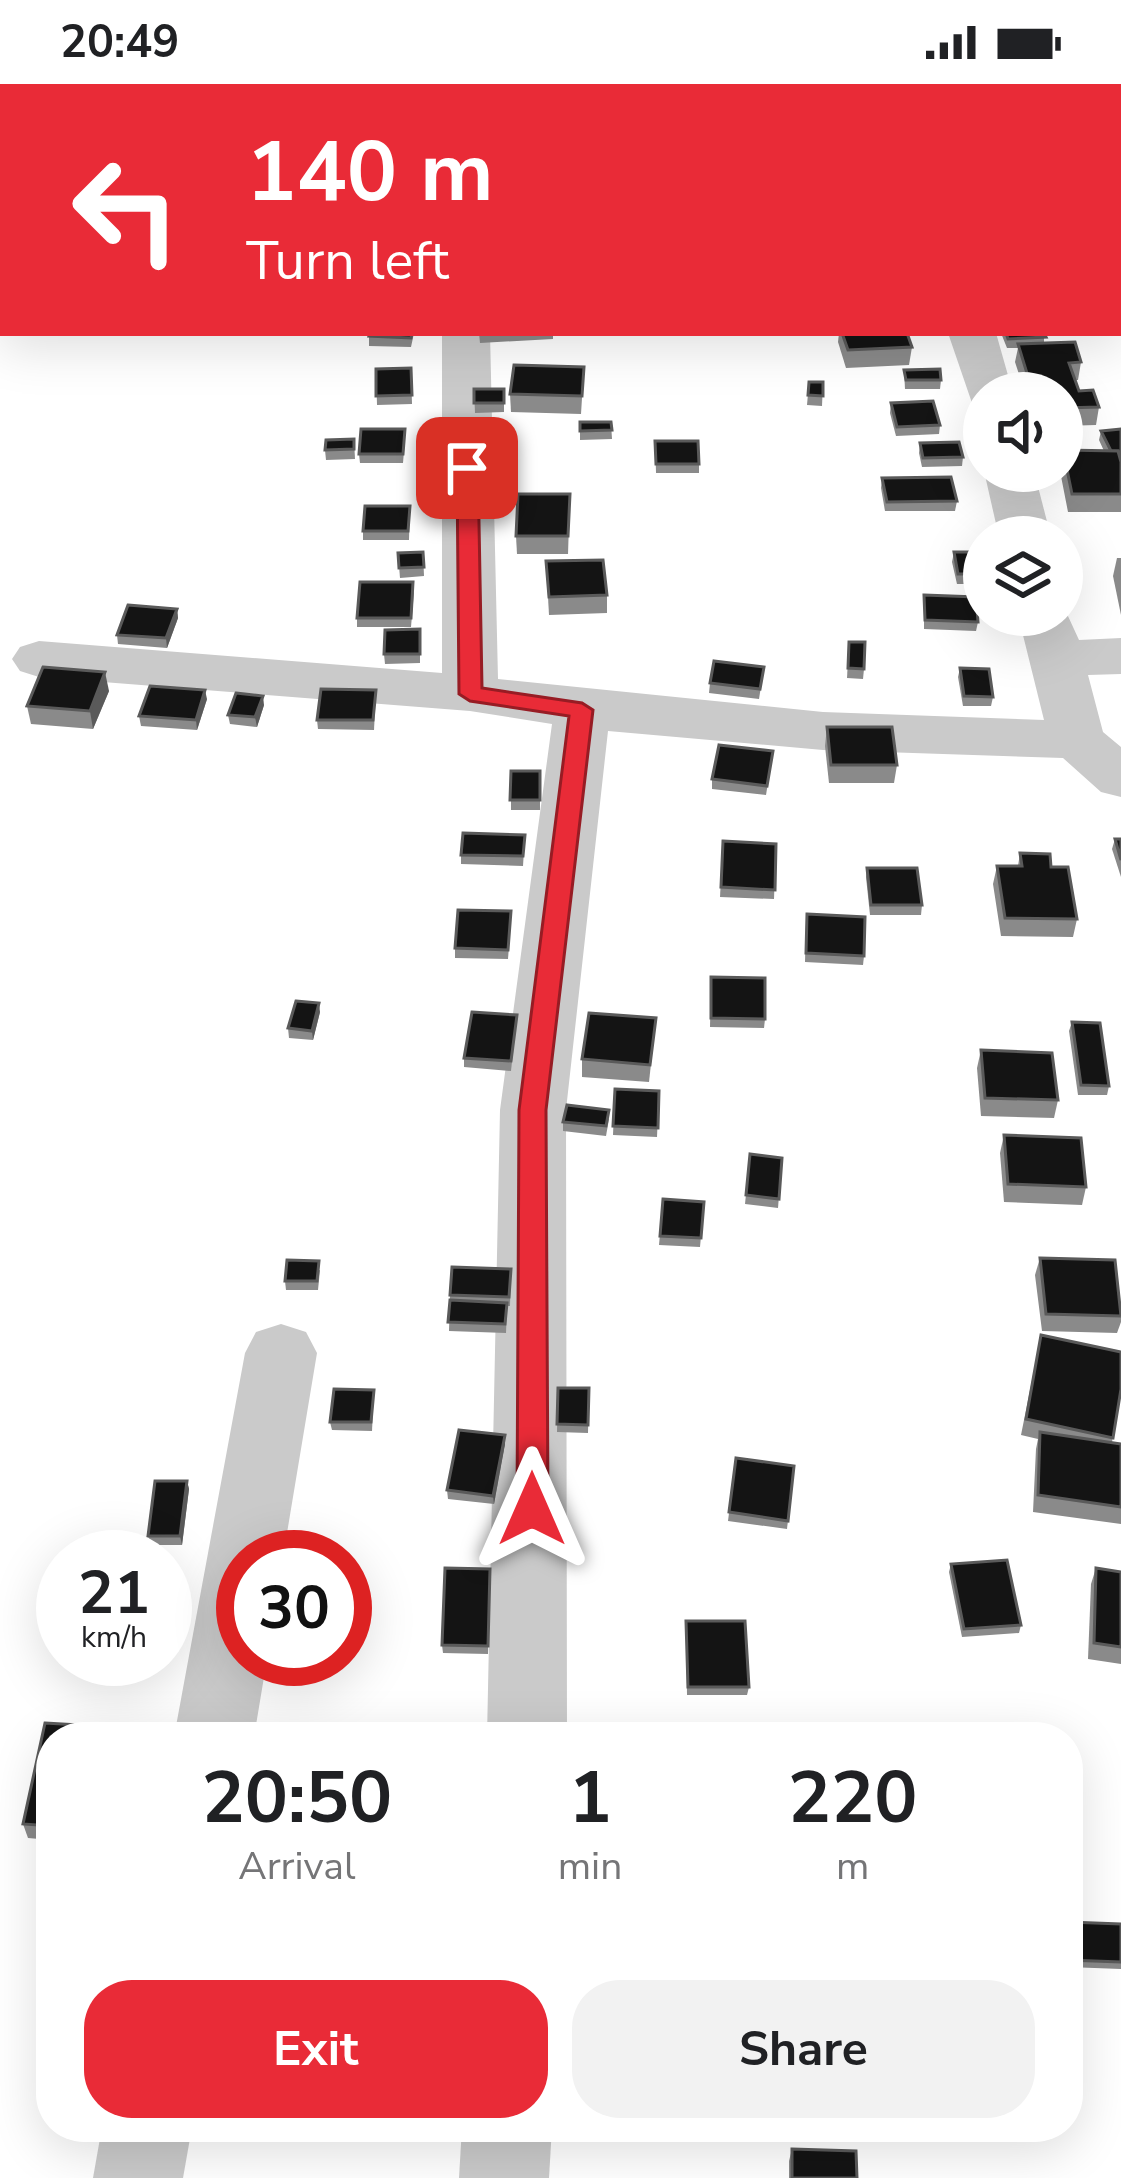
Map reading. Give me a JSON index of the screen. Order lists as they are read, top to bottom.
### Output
{
  "page": {
    "status": "20:49",
    "turn": ["140 m", "Turn left"],
    "speed": "21 km/h",
    "limit": "30",
    "eta": [
      "20:50",
      "Arrival",
      "1",
      "min",
      "220",
      "m"
    ],
    "buttons": ["Exit", "Share"]
  }
}
